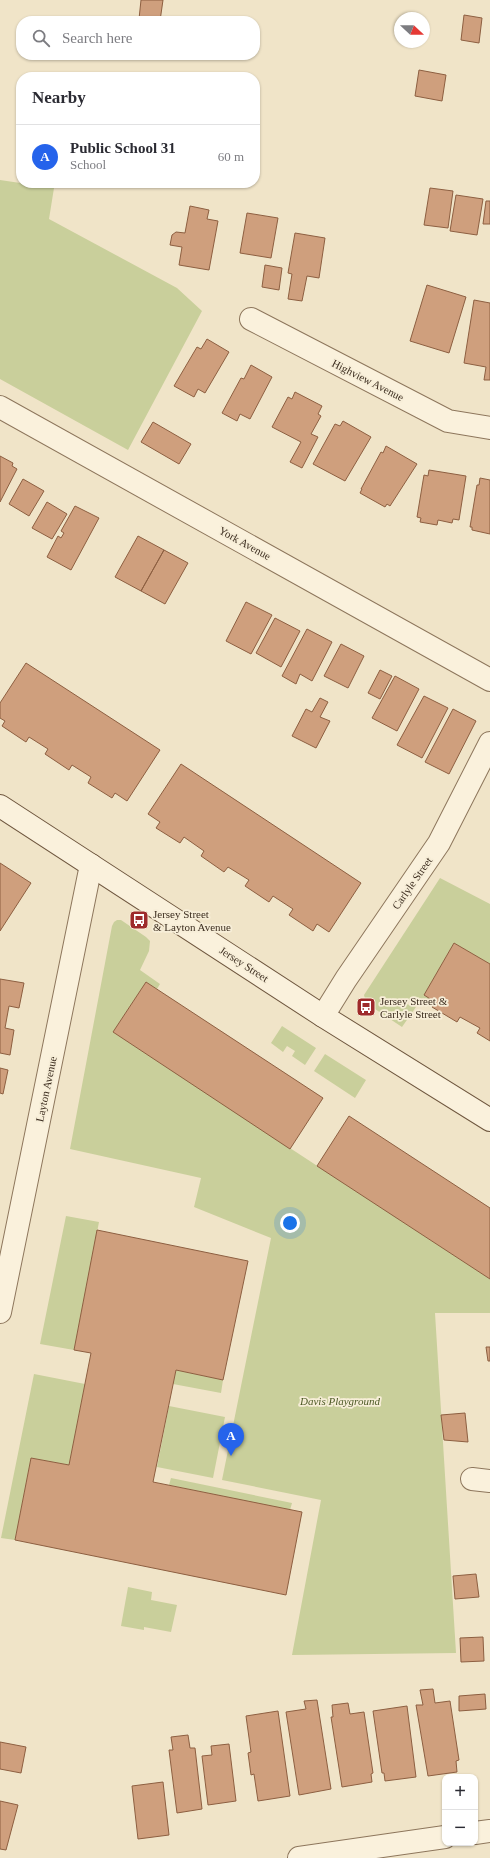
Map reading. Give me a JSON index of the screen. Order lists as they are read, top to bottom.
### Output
{
  "streets": {
    "street": [
      "Highview Avenue",
      "York Avenue",
      "Carlyle Street",
      "Jersey Street",
      "Layton Avenue"
    ]
  },
  "crossings": [
    ["Carlyle Street", "Jersey Street"],
    ["Jersey Street", "Layton Avenue"]
  ],
  "parks": ["Davis Playground"],
  "places": {
    "bus stop": ["Jersey Street & Layton Avenue", "Jersey Street & Carlyle Street"]
  },
  "north": "right",
  "page": {
    "search": "Search here",
    "heading": "Nearby",
    "list": [
      {
        "mark": "A",
        "name": "Public School 31",
        "note": "School",
        "value": "60 m"
      }
    ],
    "pins": "A",
    "map_buttons": ["+", "−"]
  }
}
